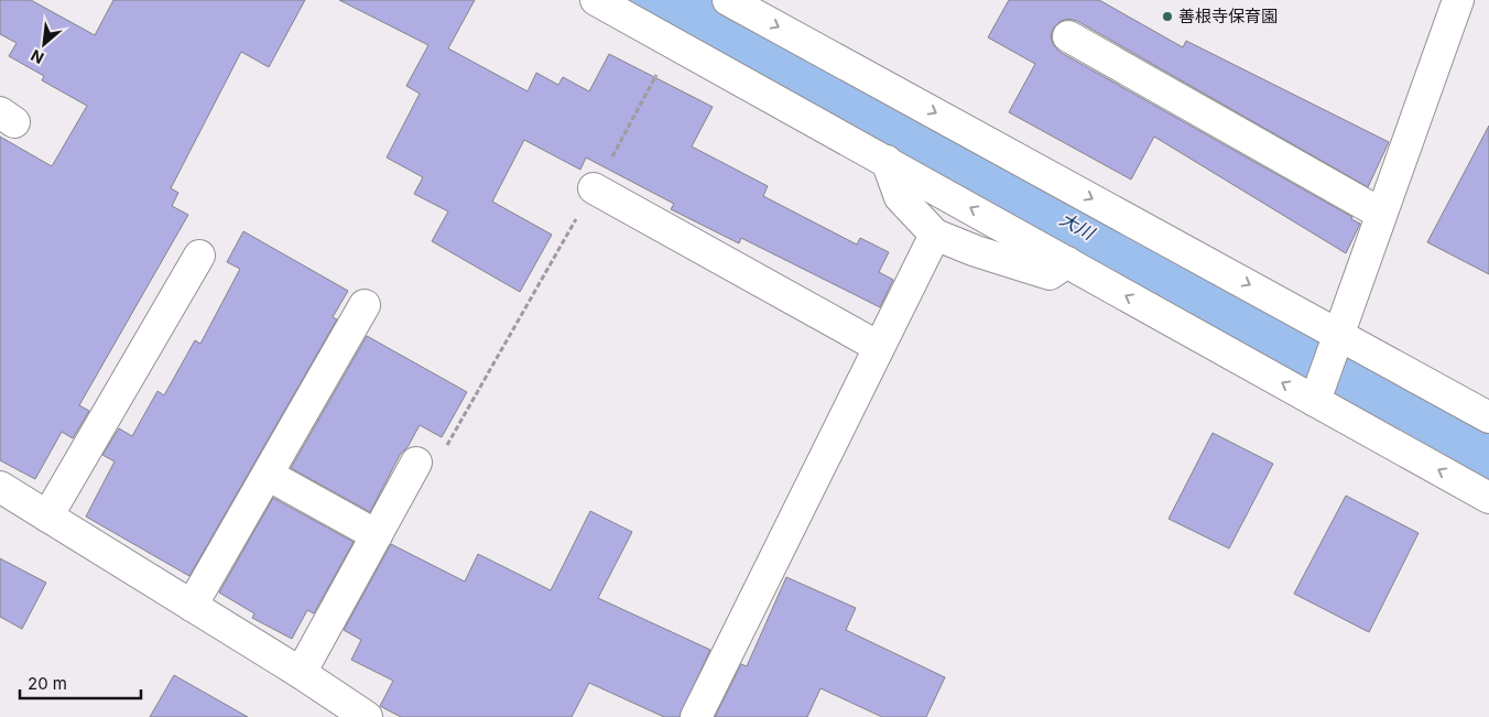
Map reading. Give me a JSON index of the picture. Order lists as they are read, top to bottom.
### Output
{
  "water": ["大川"],
  "places": ["善根寺保育園"],
  "scale_bar": "20 m",
  "north": "bottom left"
}
